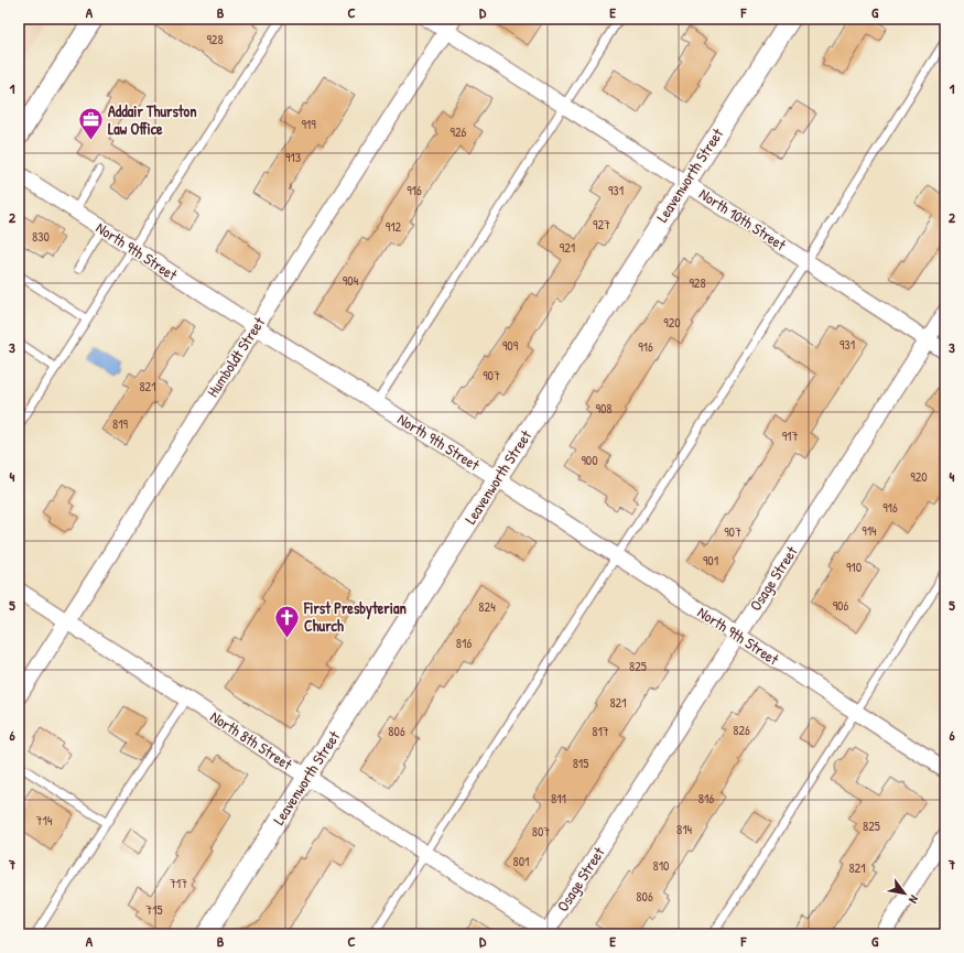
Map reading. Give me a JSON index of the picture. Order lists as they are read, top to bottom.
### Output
{
  "streets": {
    "street": [
      "Leavenworth Street",
      "North 10th Street",
      "North 9th Street",
      "Humboldt Street",
      "Osage Street",
      "North 8th Street"
    ]
  },
  "crossings": [
    ["Leavenworth Street", "North 10th Street"],
    ["Leavenworth Street", "North 9th Street"],
    ["Leavenworth Street", "North 8th Street"],
    ["North 10th Street", "Humboldt Street"],
    ["North 10th Street", "Osage Street"],
    ["North 9th Street", "Humboldt Street"],
    ["North 9th Street", "Osage Street"],
    ["Humboldt Street", "North 8th Street"],
    ["Osage Street", "North 8th Street"]
  ],
  "places": {
    "office": ["Addair Thurston Law Office"],
    "church": ["First Presbyterian Church"]
  },
  "house_numbers": [
    "928",
    "919",
    "926",
    "913",
    "916",
    "931",
    "927",
    "912",
    "830",
    "921",
    "904",
    "928",
    "920",
    "931",
    "909",
    "916",
    "907",
    "821",
    "908",
    "819",
    "917",
    "900",
    "920",
    "916",
    "914",
    "907",
    "901",
    "910",
    "906",
    "824",
    "816",
    "825",
    "821",
    "826",
    "806",
    "817",
    "815",
    "811",
    "816",
    "714",
    "825",
    "814",
    "807",
    "801",
    "810",
    "821",
    "717",
    "806",
    "715"
  ],
  "north": "bottom right",
  "grid": {
    "columns": [
      "A",
      "B",
      "C",
      "D",
      "E",
      "F",
      "G"
    ],
    "rows": [
      "1",
      "2",
      "3",
      "4",
      "5",
      "6",
      "7"
    ]
  }
}
